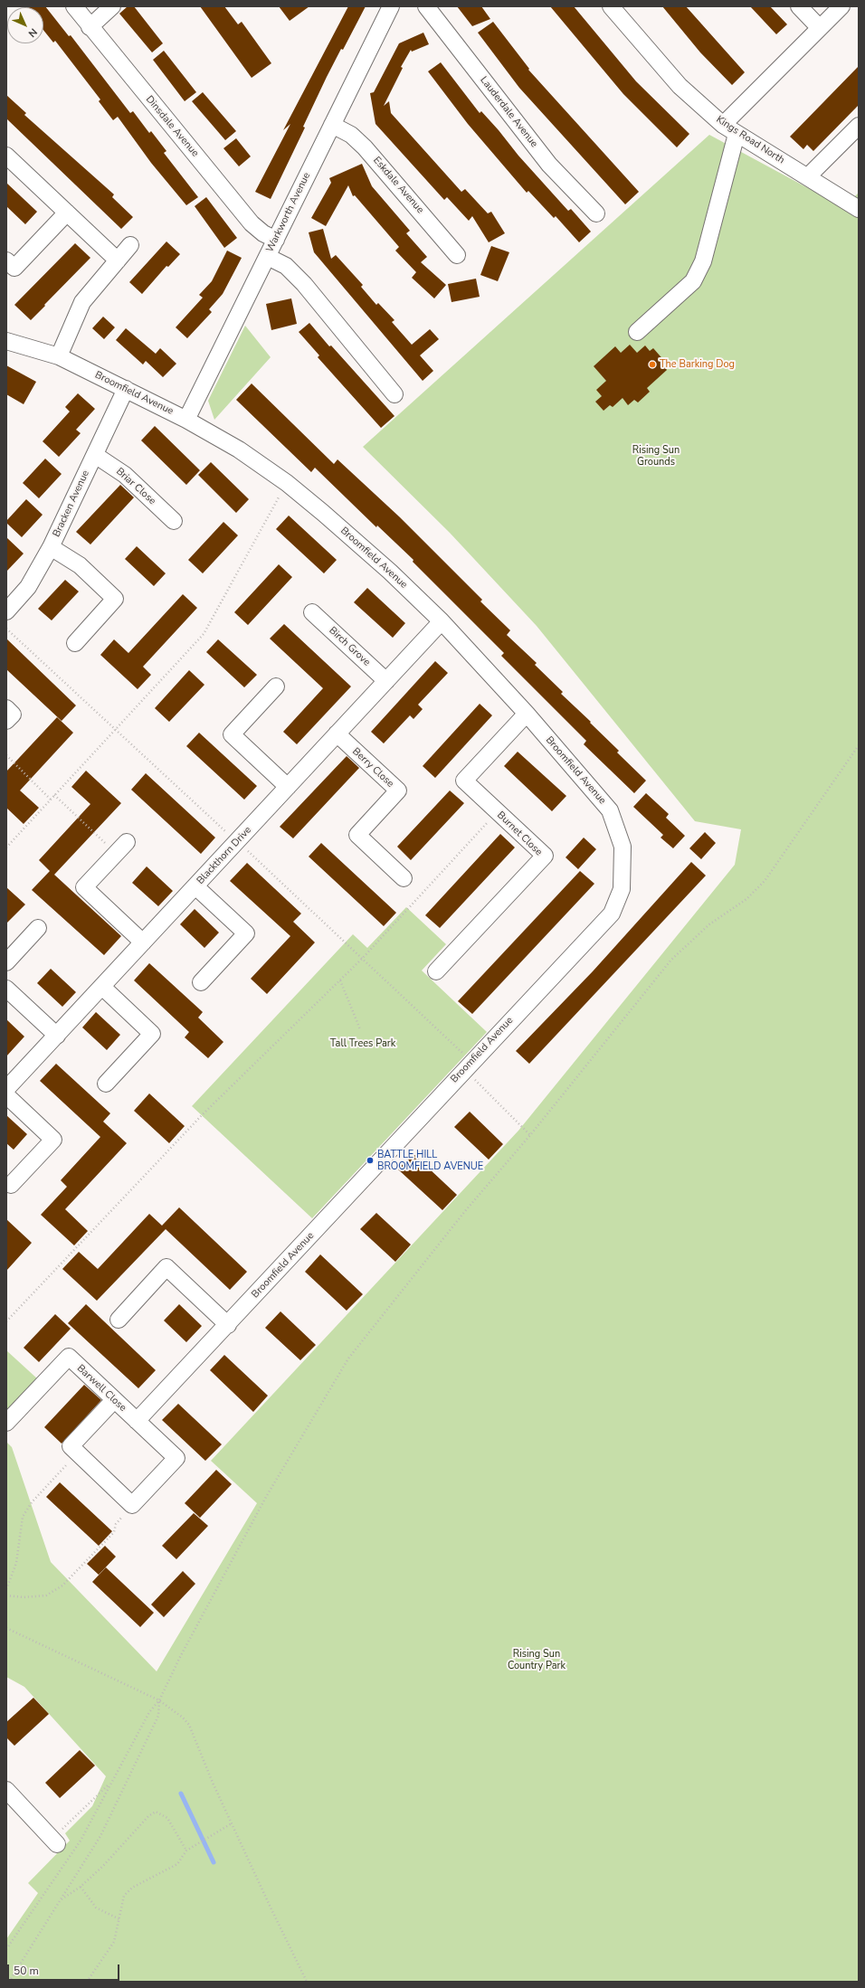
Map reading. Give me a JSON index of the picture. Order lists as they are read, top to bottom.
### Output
{
  "streets": {
    "street": [
      "Lauderdale Avenue",
      "Dinsdale Avenue",
      "Kings Road North",
      "Eskdale Avenue",
      "Warkworth Avenue",
      "Broomfield Avenue",
      "Briar Close",
      "Bracken Avenue",
      "Birch Grove",
      "Berry Close",
      "Burnet Close",
      "Blackthorn Drive",
      "Barwell Close"
    ]
  },
  "crossings": [
    ["Dinsdale Avenue", "Warkworth Avenue"],
    ["Eskdale Avenue", "Warkworth Avenue"],
    ["Warkworth Avenue", "Broomfield Avenue"],
    ["Broomfield Avenue", "Bracken Avenue"],
    ["Broomfield Avenue", "Burnet Close"],
    ["Broomfield Avenue", "Blackthorn Drive"],
    ["Broomfield Avenue", "Barwell Close"],
    ["Briar Close", "Bracken Avenue"],
    ["Birch Grove", "Blackthorn Drive"],
    ["Berry Close", "Blackthorn Drive"]
  ],
  "parks": ["Rising Sun Grounds", "Tall Trees Park", "Rising Sun Country Park"],
  "places": ["The Barking Dog", "BATTLE HILL BROOMFIELD AVENUE"],
  "scale_bar": "50 m",
  "north": "bottom right"
}
